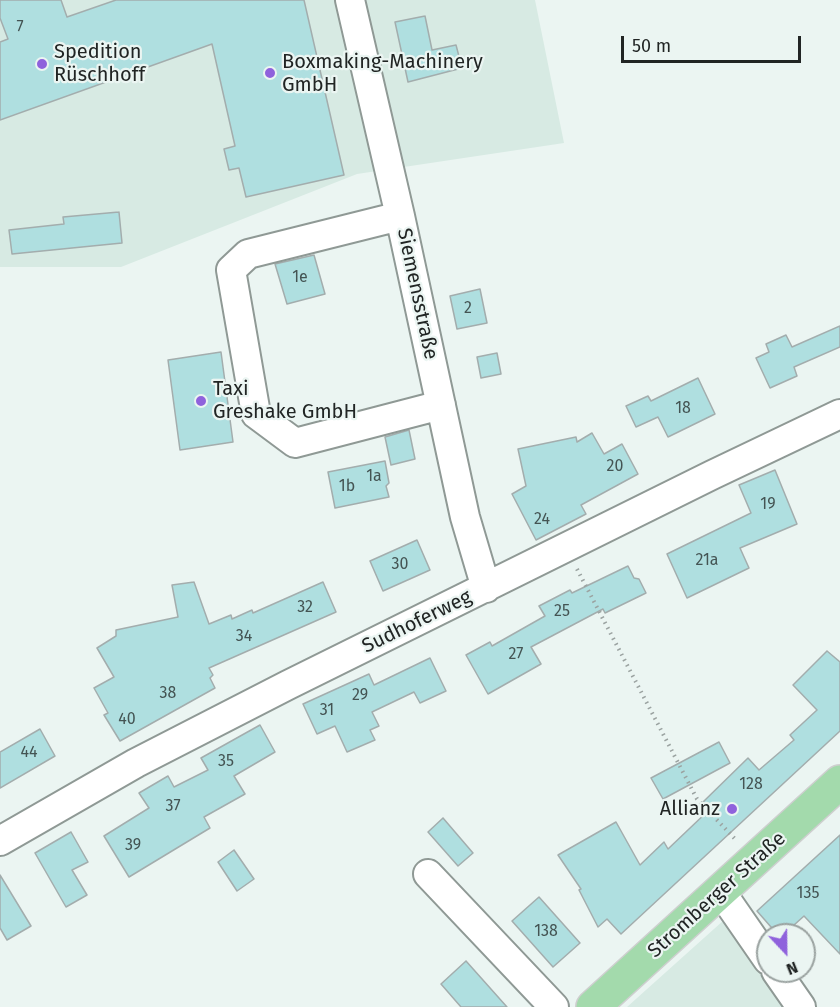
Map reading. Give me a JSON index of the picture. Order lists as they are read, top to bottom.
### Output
{
  "streets": {
    "main road": ["Stromberger Straße"],
    "street": ["Siemensstraße", "Sudhoferweg"]
  },
  "crossings": [
    ["Siemensstraße", "Sudhoferweg"]
  ],
  "places": [
    "Spedition Rüschhoff",
    "Boxmaking-Machinery GmbH",
    "Taxi Greshake GmbH",
    "Allianz"
  ],
  "house_numbers": [
    "7",
    "1e",
    "2",
    "18",
    "20",
    "1a",
    "1b",
    "19",
    "24",
    "21a",
    "30",
    "32",
    "25",
    "34",
    "27",
    "38",
    "29",
    "31",
    "40",
    "44",
    "35",
    "128",
    "37",
    "39",
    "135",
    "138"
  ],
  "scale_bar": "50 m",
  "north": "bottom"
}
